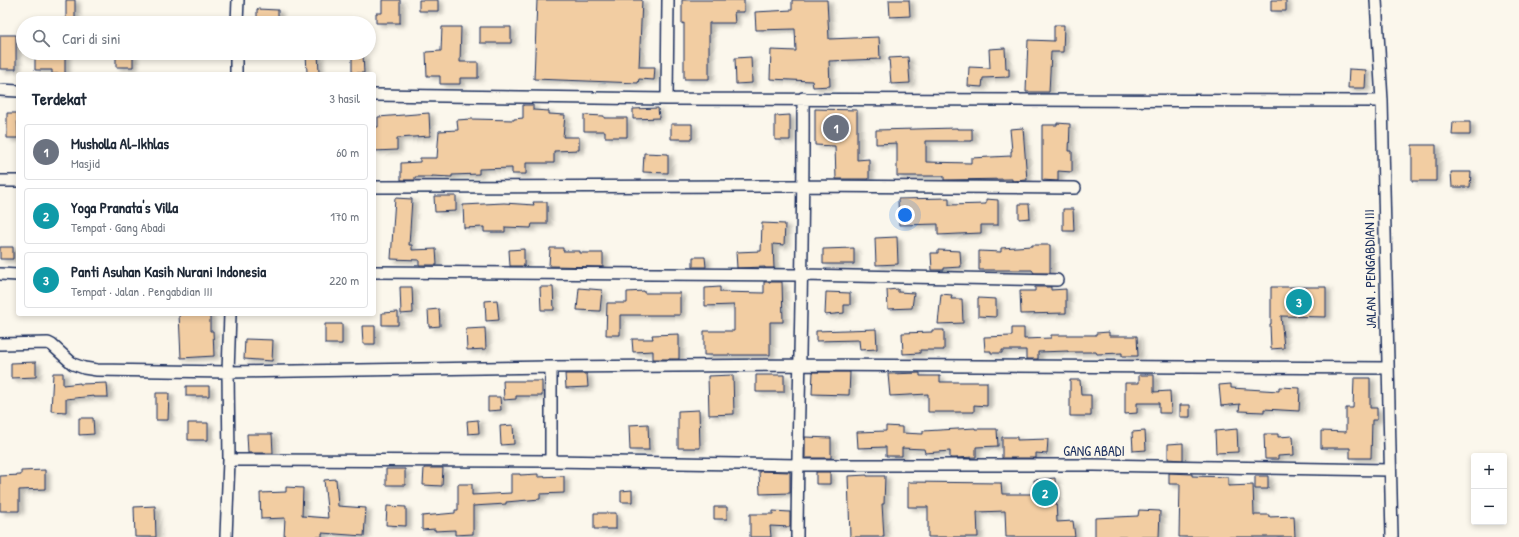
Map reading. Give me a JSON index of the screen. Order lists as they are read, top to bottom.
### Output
{
  "streets": {
    "street": ["JALAN . PENGABDIAN III", "GANG ABADI"]
  },
  "crossings": [
    ["JALAN . PENGABDIAN III", "GANG ABADI"]
  ],
  "page": {
    "search": "Cari di sini",
    "heading": ["Terdekat", "3 hasil"],
    "pins": ["1", "3", "2"],
    "list": [
      {
        "mark": "1",
        "name": "Musholla Al-Ikhlas",
        "note": "Masjid",
        "value": "60 m"
      },
      {
        "mark": "2",
        "name": "Yoga Pranata's Villa",
        "note": "Tempat · Gang Abadi",
        "value": "170 m"
      },
      {
        "mark": "3",
        "name": "Panti Asuhan Kasih Nurani Indonesia",
        "note": "Tempat · Jalan . Pengabdian III",
        "value": "220 m"
      }
    ],
    "map_buttons": ["+", "−"]
  }
}
